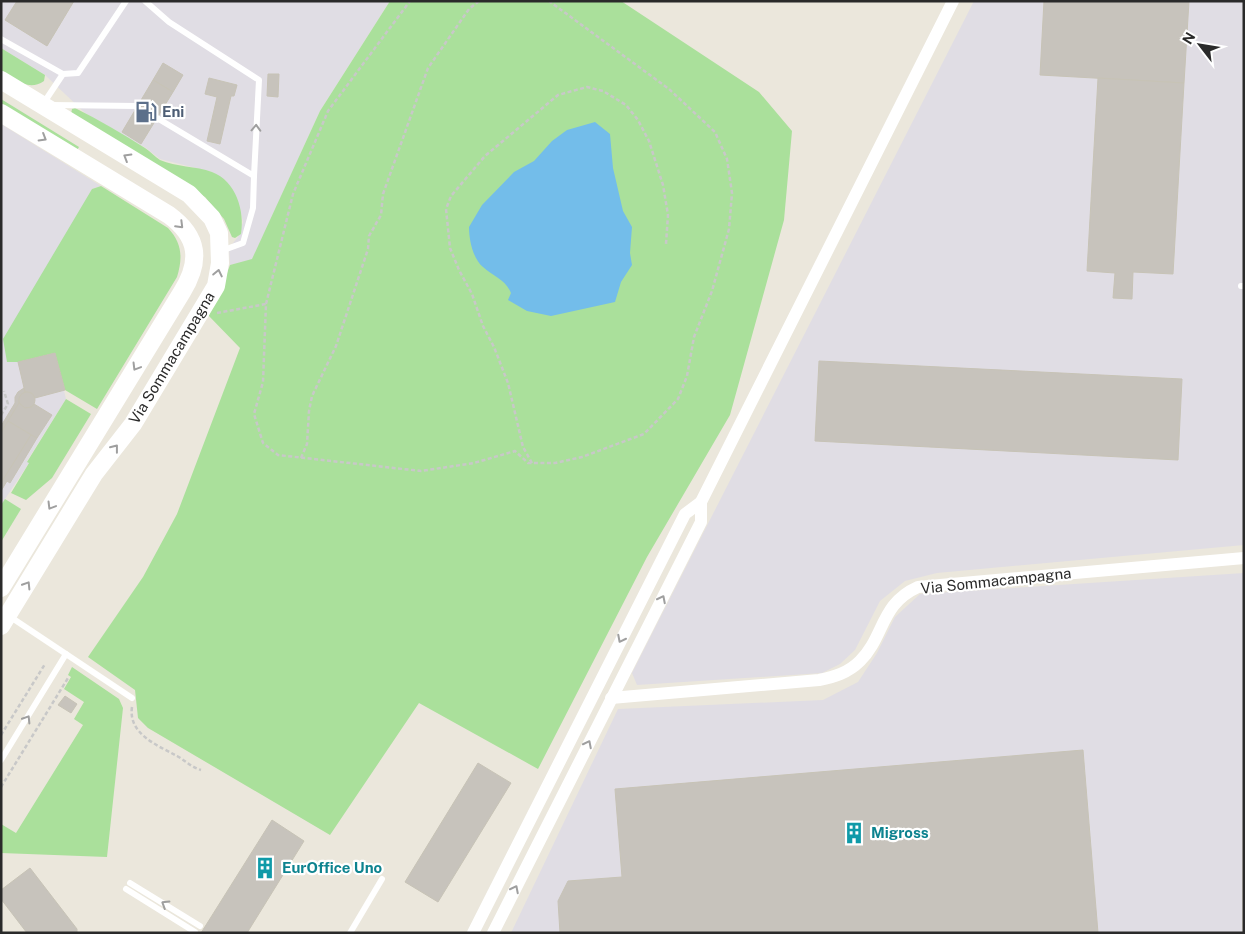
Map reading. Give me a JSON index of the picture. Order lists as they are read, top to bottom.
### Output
{
  "streets": {
    "street": ["Via Sommacampagna"]
  },
  "places": {
    "fuel station": ["Eni"],
    "building": ["Migross", "EurOffice Uno"]
  },
  "north": "top left"
}
